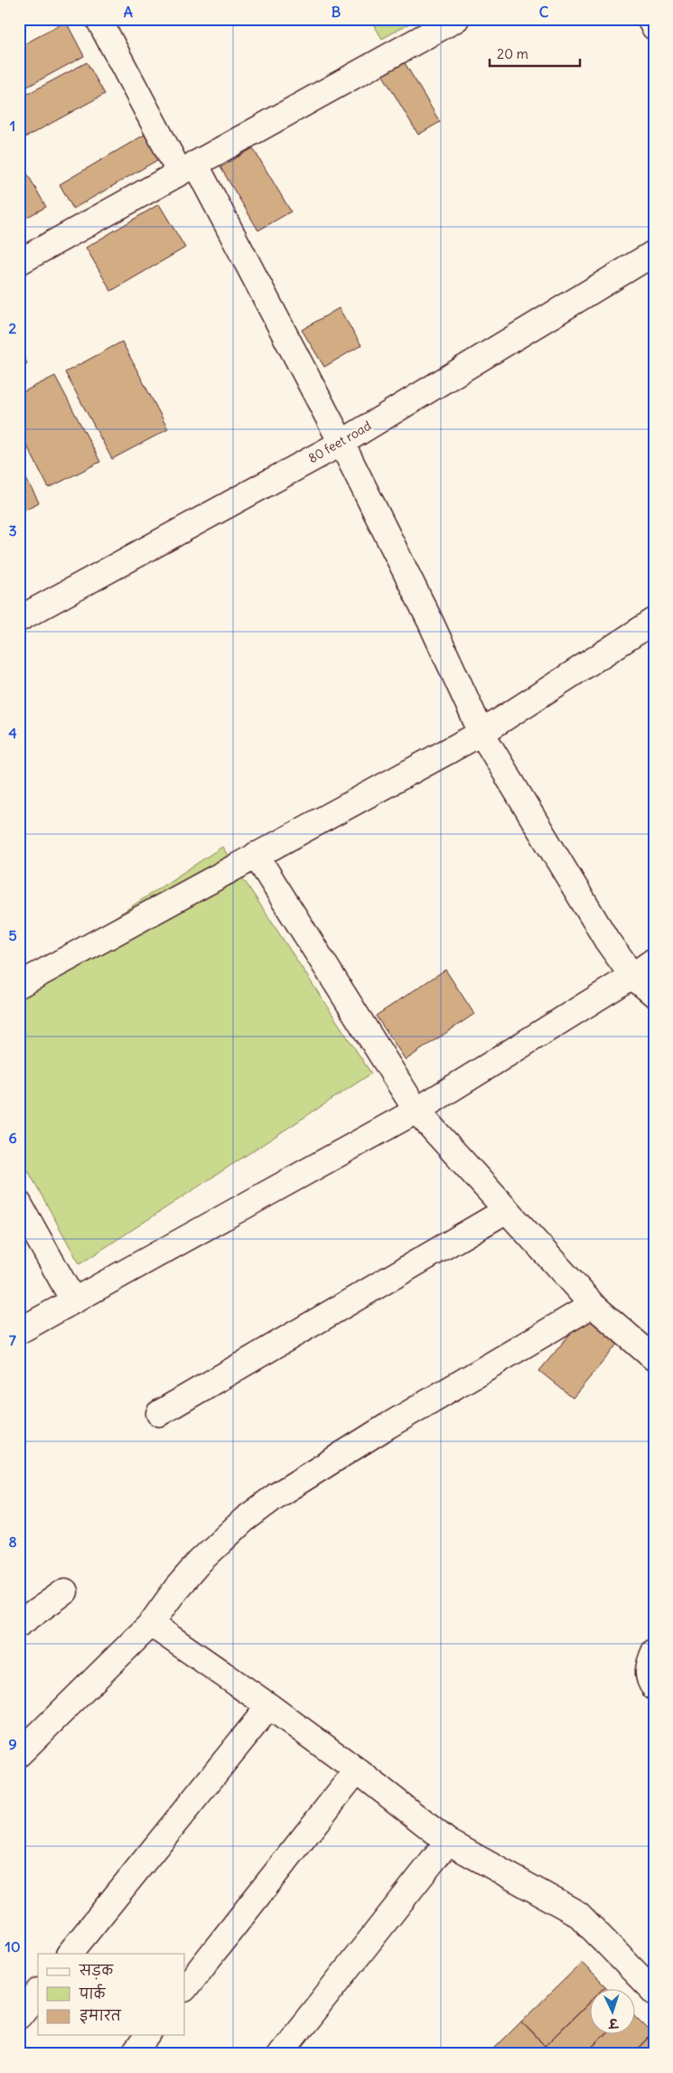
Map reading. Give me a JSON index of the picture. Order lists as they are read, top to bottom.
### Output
{
  "streets": {
    "street": ["80 feet road"]
  },
  "legend": ["सड़क", "पार्क", "इमारत"],
  "scale_bar": "20 m",
  "north": "bottom",
  "grid": {
    "columns": ["A", "B", "C"],
    "rows": [
      "1",
      "2",
      "3",
      "4",
      "5",
      "6",
      "7",
      "8",
      "9",
      "10"
    ]
  }
}
